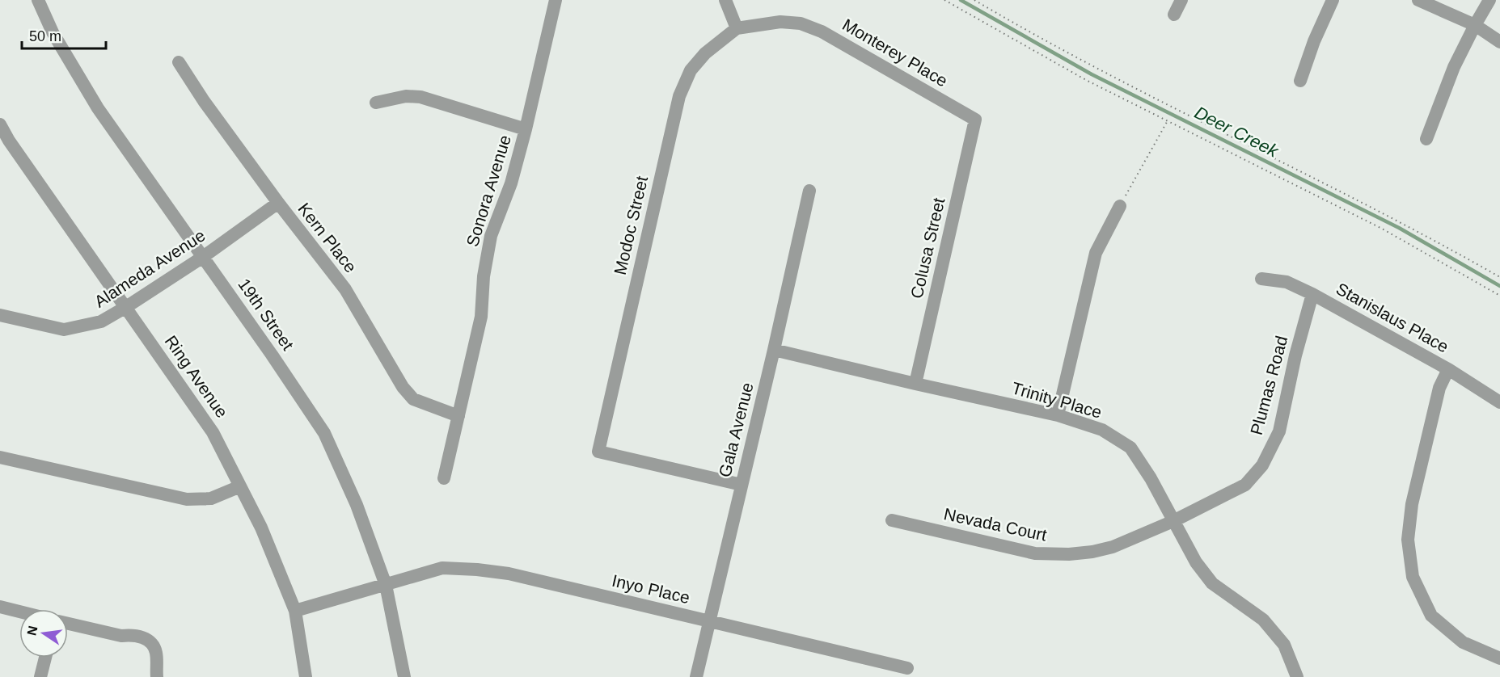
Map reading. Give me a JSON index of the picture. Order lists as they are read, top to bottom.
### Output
{
  "streets": {
    "street": [
      "Monterey Place",
      "Sonora Avenue",
      "Modoc Street",
      "Kern Place",
      "Colusa Street",
      "Alameda Avenue",
      "19th Street",
      "Stanislaus Place",
      "Ring Avenue",
      "Plumas Road",
      "Trinity Place",
      "Gala Avenue",
      "Nevada Court",
      "Inyo Place"
    ]
  },
  "crossings": [
    ["Monterey Place", "Modoc Street"],
    ["Monterey Place", "Colusa Street"],
    ["Sonora Avenue", "Kern Place"],
    ["Modoc Street", "Gala Avenue"],
    ["Kern Place", "Alameda Avenue"],
    ["Colusa Street", "Trinity Place"],
    ["Alameda Avenue", "19th Street"],
    ["Alameda Avenue", "Ring Avenue"],
    ["19th Street", "Inyo Place"],
    ["Stanislaus Place", "Plumas Road"],
    ["Ring Avenue", "Inyo Place"],
    ["Plumas Road", "Trinity Place"],
    ["Plumas Road", "Nevada Court"],
    ["Trinity Place", "Gala Avenue"],
    ["Trinity Place", "Nevada Court"],
    ["Gala Avenue", "Inyo Place"]
  ],
  "water": ["Deer Creek"],
  "scale_bar": "50 m",
  "north": "left"
}
